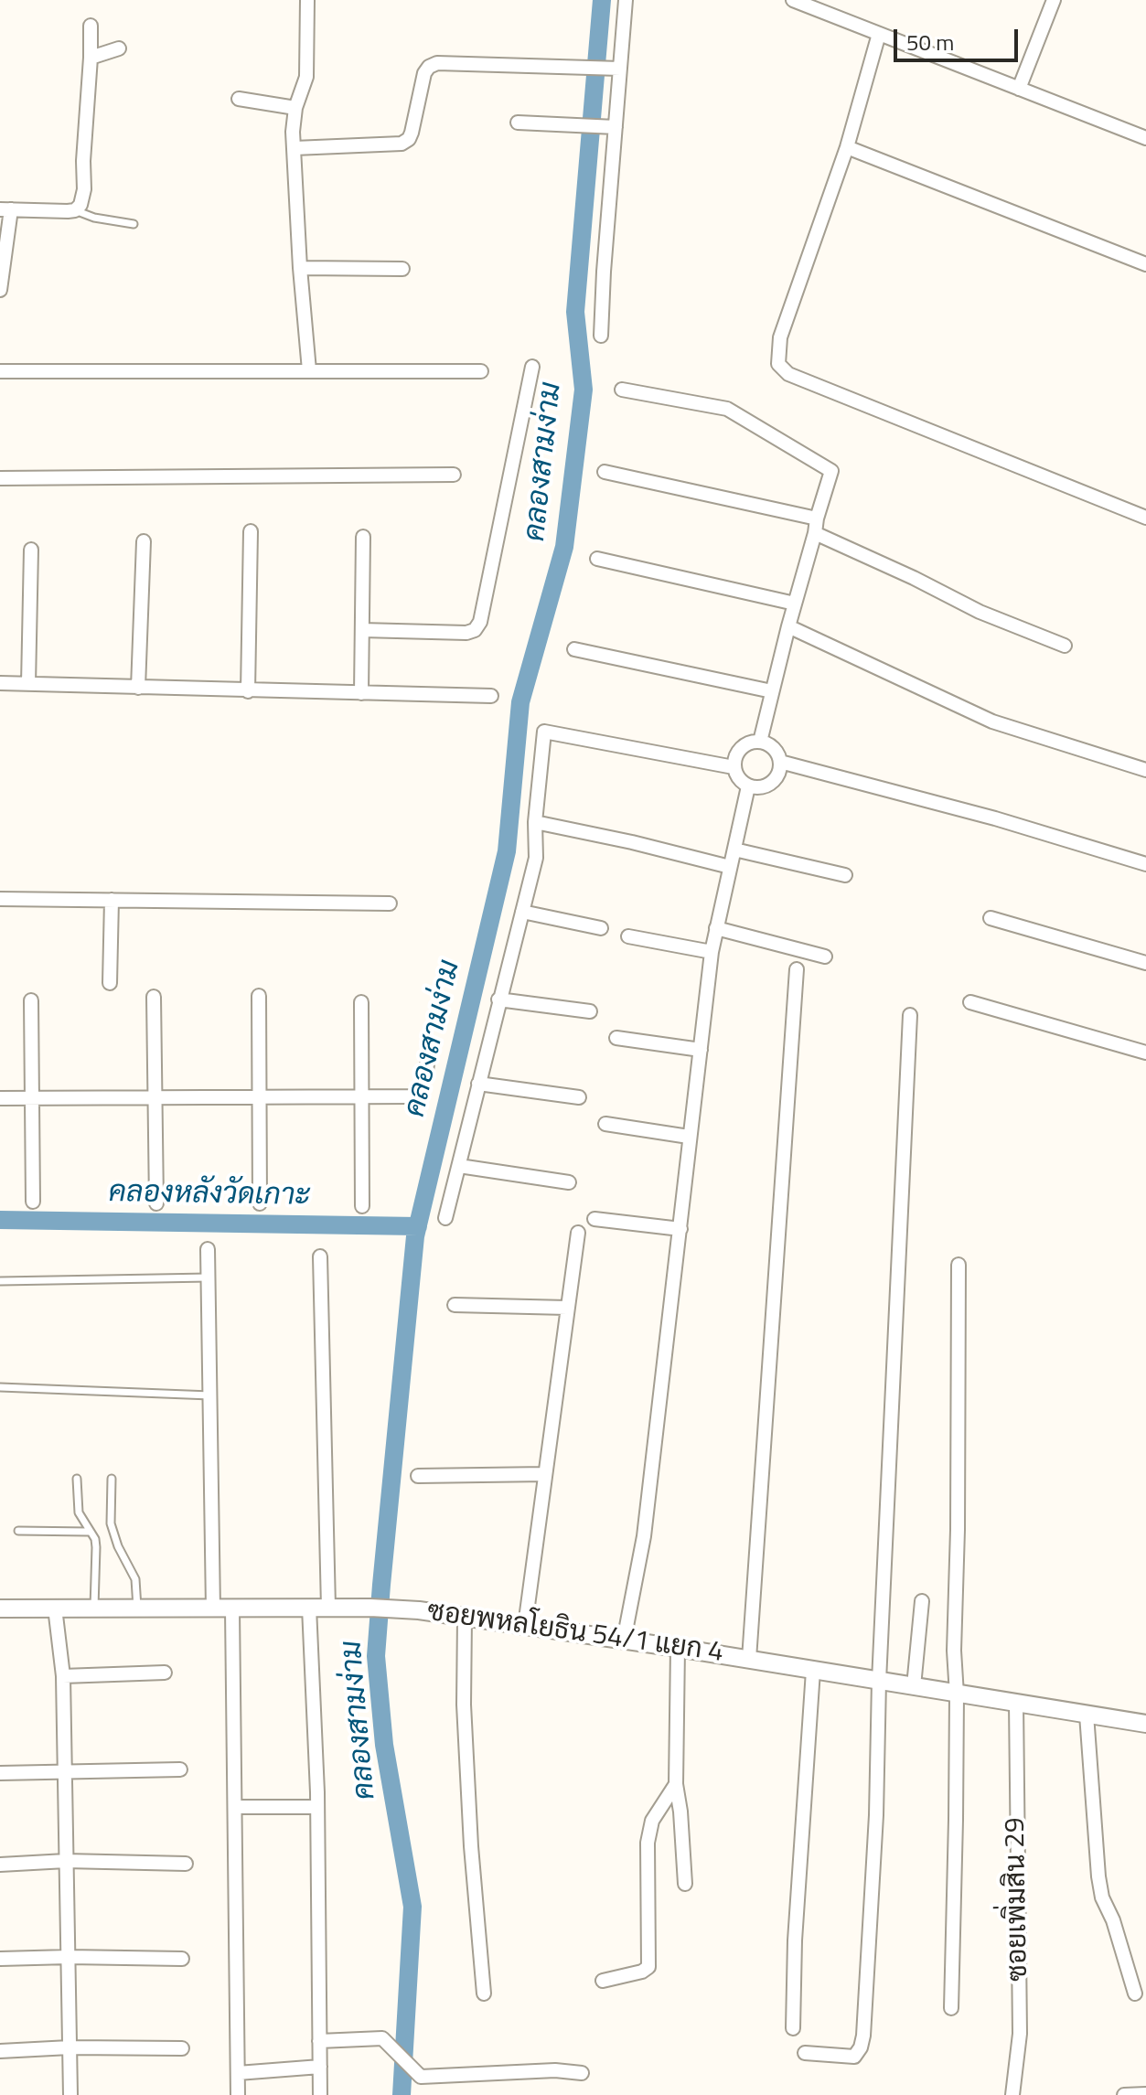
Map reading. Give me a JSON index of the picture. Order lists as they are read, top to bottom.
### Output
{
  "streets": {
    "street": ["ซอยพหลโยธิน 54/1 แยก 4", "ซอยเพิ่มสิน 29"]
  },
  "crossings": [
    ["ซอยพหลโยธิน 54/1 แยก 4", "ซอยเพิ่มสิน 29"]
  ],
  "water": ["คลองสามง่าม", "คลองหลังวัดเกาะ"],
  "scale_bar": "50 m"
}
